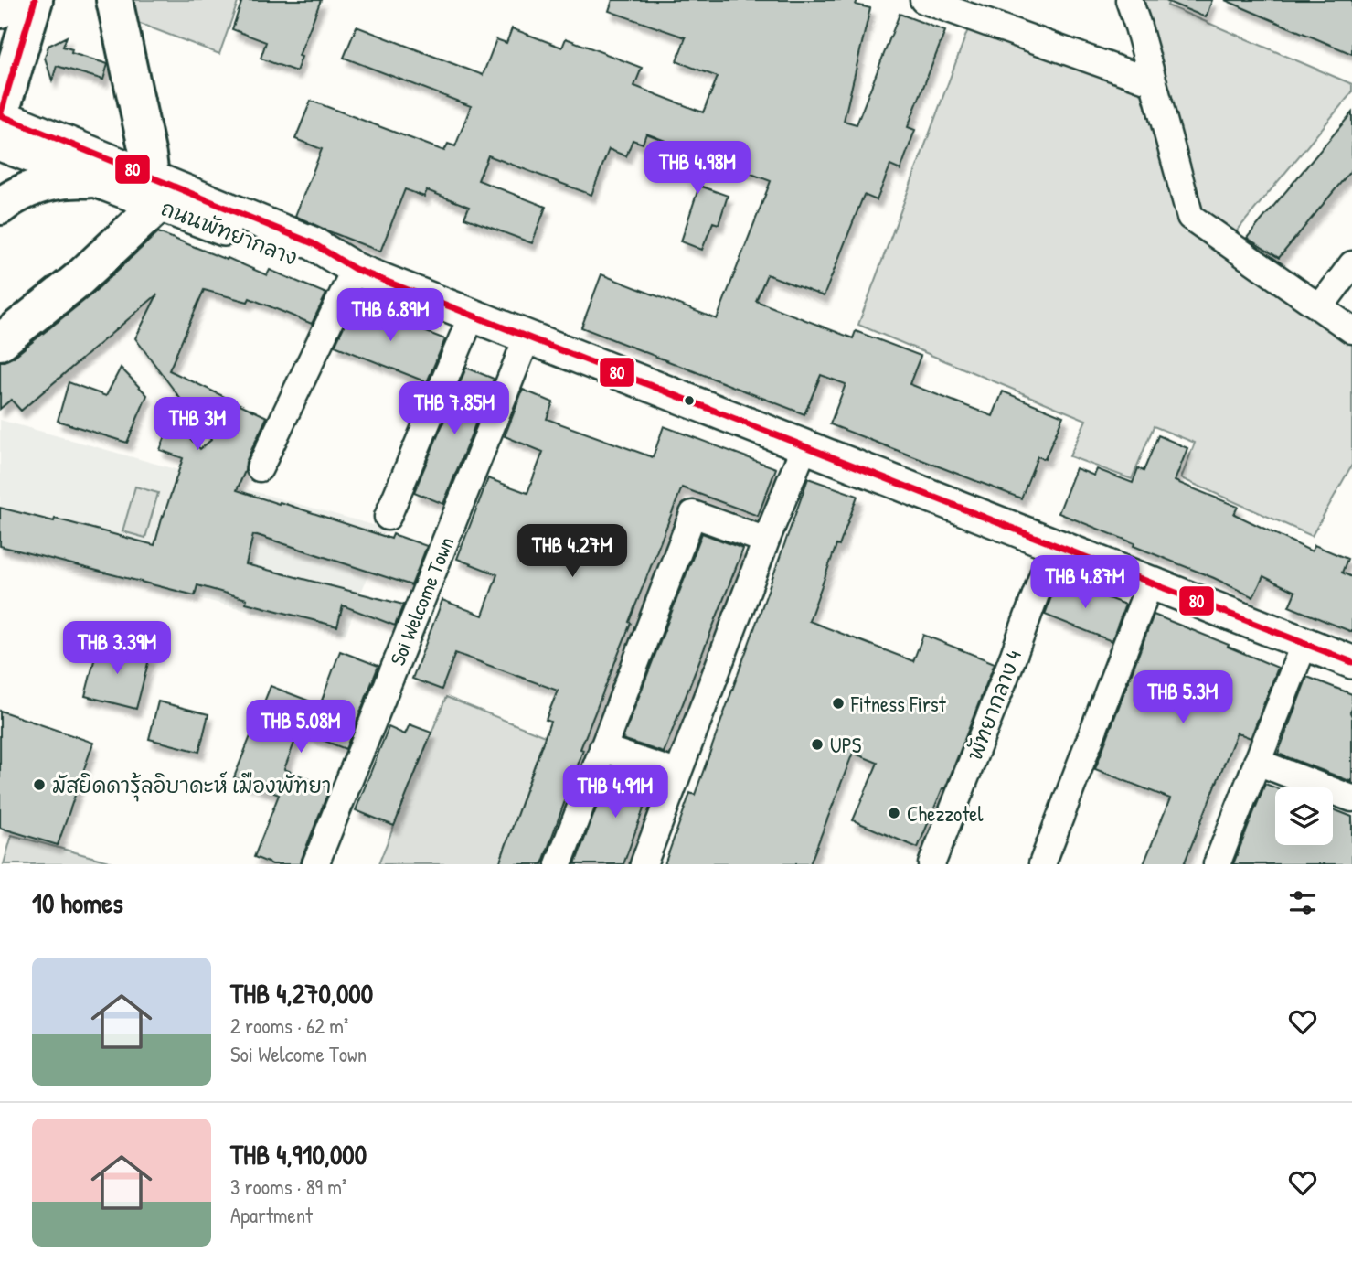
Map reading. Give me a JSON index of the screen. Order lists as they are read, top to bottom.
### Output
{
  "streets": {
    "main road": ["ถนนพัทยากลาง"],
    "street": ["Soi Welcome Town", "พัทยากลาง 4"]
  },
  "crossings": [
    ["ถนนพัทยากลาง", "Soi Welcome Town"],
    ["ถนนพัทยากลาง", "พัทยากลาง 4"]
  ],
  "places": [
    "Fitness First",
    "UPS",
    "มัสยิดดารุ้ลอิบาดะห์ เมืองพัทยา",
    "Chezzotel"
  ],
  "lines": ["transit line 80"],
  "page": {
    "price": [
      "THB 4.98M",
      "THB 6.89M",
      "THB 7.85M",
      "THB 3M",
      "THB 4.27M",
      "THB 4.87M",
      "THB 3.39M",
      "THB 5.3M",
      "THB 5.08M",
      "THB 4.91M"
    ],
    "heading": "10 homes",
    "list": [
      {
        "name": "THB 4,270,000",
        "note": "2 rooms · 62 m² · Soi Welcome Town"
      },
      {
        "name": "THB 4,910,000",
        "note": "3 rooms · 89 m² · Apartment"
      }
    ]
  }
}
